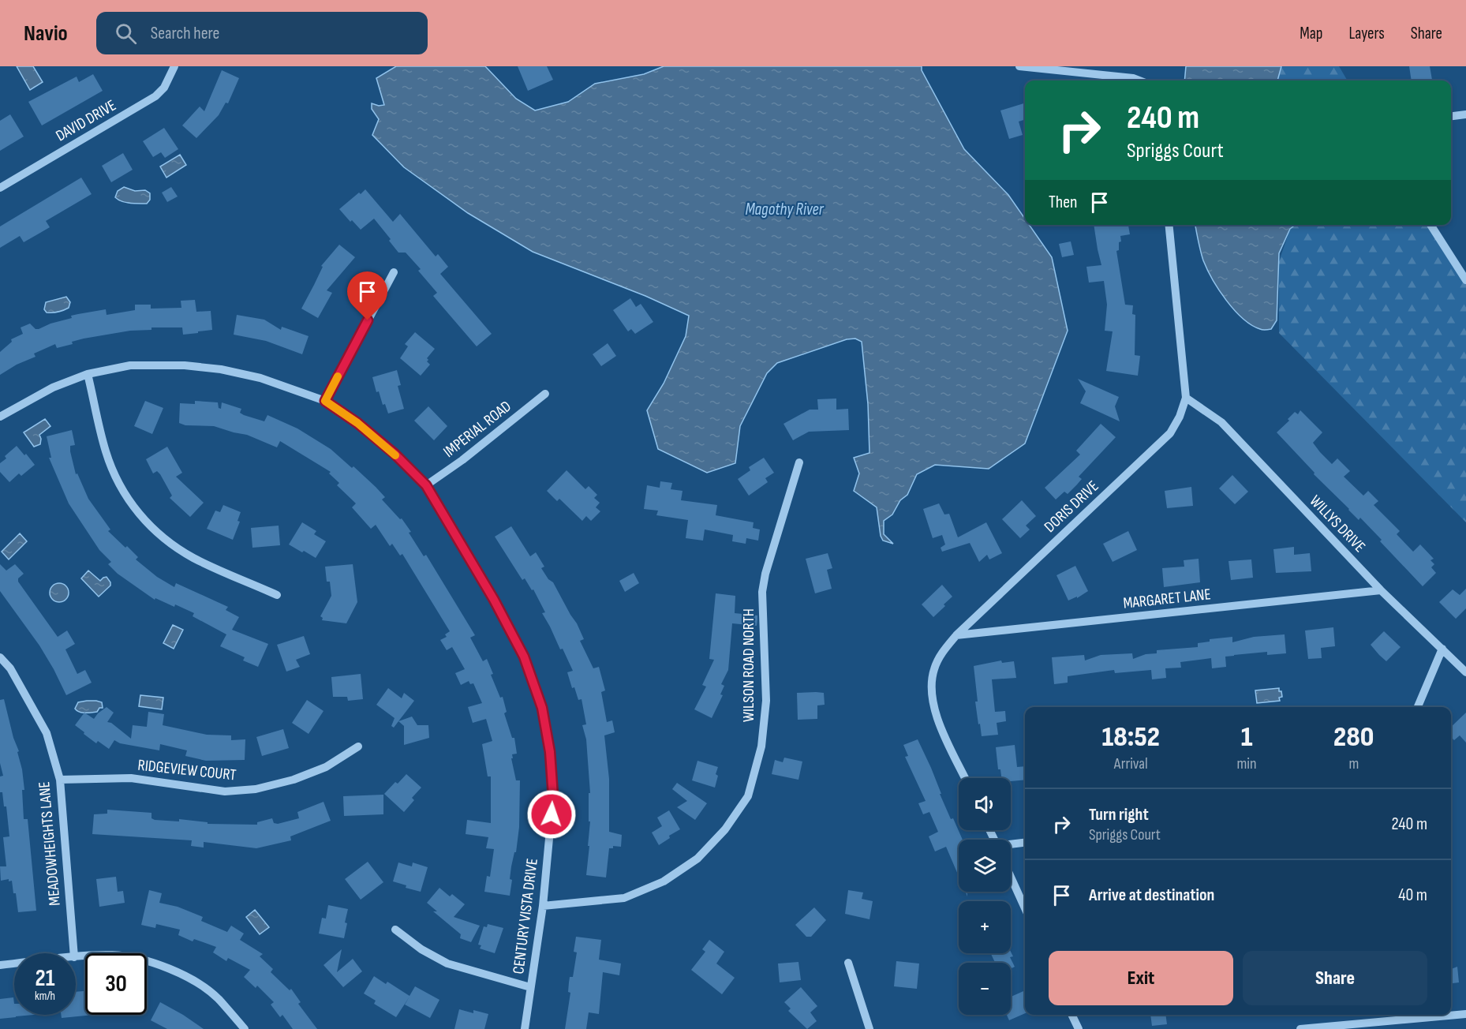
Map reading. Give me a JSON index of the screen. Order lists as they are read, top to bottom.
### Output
{
  "streets": {
    "street": [
      "DAVID DRIVE",
      "IMPERIAL ROAD",
      "DORIS DRIVE",
      "WILLYS DRIVE",
      "MARGARET LANE",
      "WILSON ROAD NORTH",
      "RIDGEVIEW COURT",
      "MEADOWHEIGHTS LANE",
      "CENTURY VISTA DRIVE"
    ]
  },
  "crossings": [
    ["IMPERIAL ROAD", "CENTURY VISTA DRIVE"],
    ["DORIS DRIVE", "WILLYS DRIVE"],
    ["DORIS DRIVE", "MARGARET LANE"],
    ["WILLYS DRIVE", "MARGARET LANE"],
    ["WILSON ROAD NORTH", "CENTURY VISTA DRIVE"],
    ["RIDGEVIEW COURT", "MEADOWHEIGHTS LANE"]
  ],
  "water": ["Magothy River"],
  "page": {
    "header": "Navio",
    "search": "Search here",
    "nav": ["Map", "Layers", "Share"],
    "turn": ["240 m", "Spriggs Court"],
    "then": "Then",
    "eta": [
      "18:52",
      "Arrival",
      "1",
      "min",
      "280",
      "m"
    ],
    "map_buttons": ["+", "−"],
    "list": [
      {
        "name": "Turn right",
        "note": "Spriggs Court",
        "value": "240 m"
      },
      {
        "name": "Arrive at destination",
        "value": "40 m"
      }
    ],
    "buttons": ["Exit", "Share"],
    "speed": "21 km/h",
    "limit": "30"
  }
}
